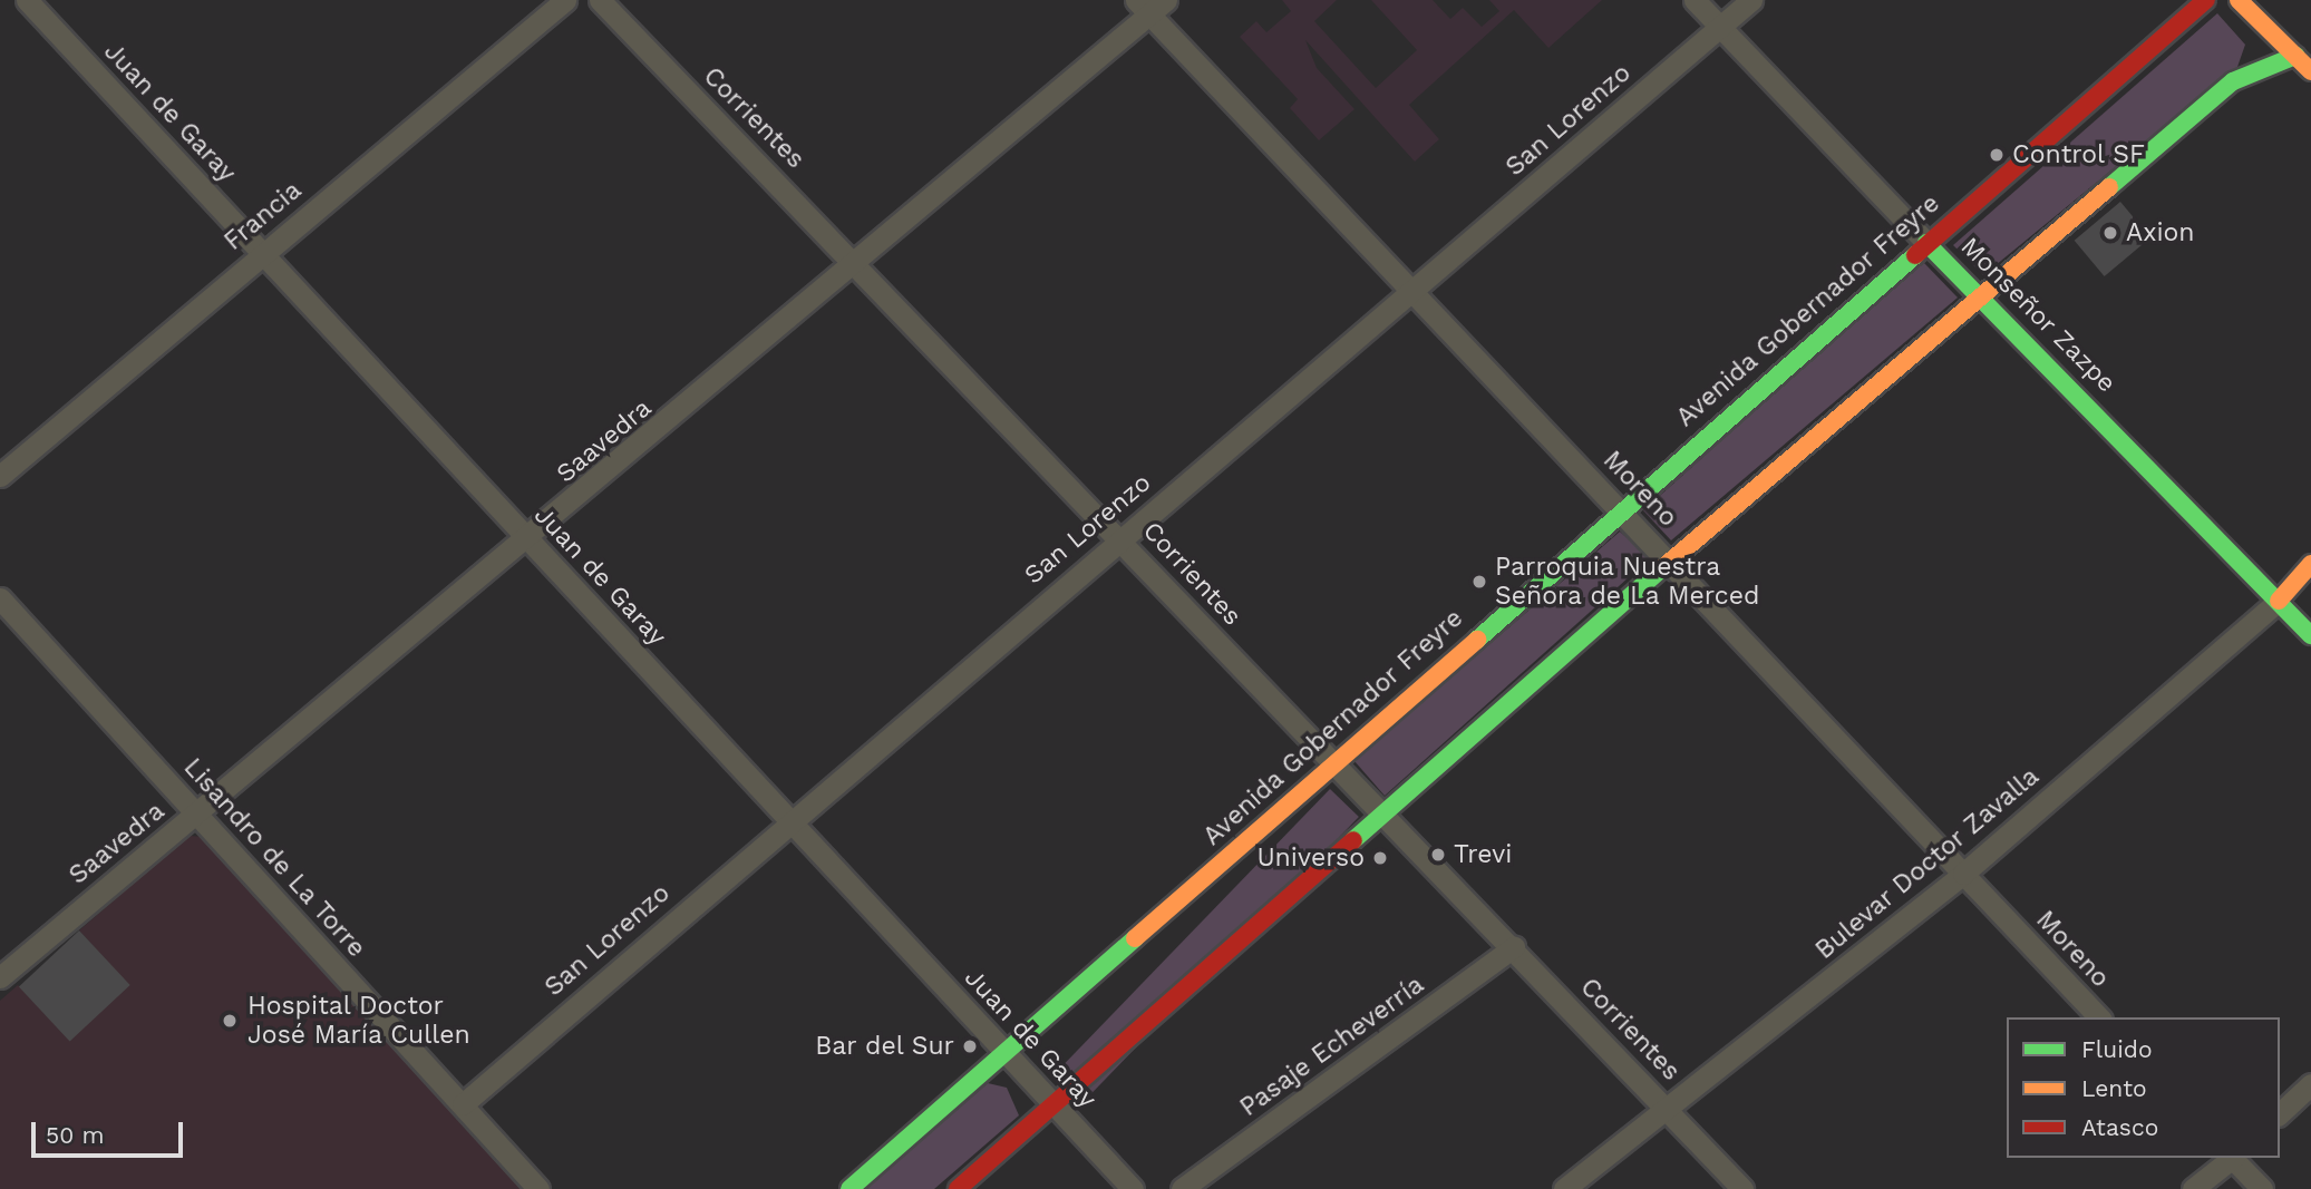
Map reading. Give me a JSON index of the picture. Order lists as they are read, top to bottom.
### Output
{
  "streets": {
    "main road": ["Avenida Gobernador Freyre", "Monseñor Zazpe", "Bulevar Doctor Zavalla"],
    "street": [
      "Juan de Garay",
      "Corrientes",
      "San Lorenzo",
      "Francia",
      "Saavedra",
      "Moreno",
      "Lisandro de La Torre",
      "Pasaje Echeverría"
    ]
  },
  "crossings": [
    ["Juan de Garay", "San Lorenzo"],
    ["Juan de Garay", "Francia"],
    ["Juan de Garay", "Avenida Gobernador Freyre"],
    ["Juan de Garay", "Saavedra"],
    ["Corrientes", "San Lorenzo"],
    ["Corrientes", "Avenida Gobernador Freyre"],
    ["Corrientes", "Saavedra"],
    ["Corrientes", "Bulevar Doctor Zavalla"],
    ["Corrientes", "Pasaje Echeverría"],
    ["San Lorenzo", "Monseñor Zazpe"],
    ["San Lorenzo", "Moreno"],
    ["San Lorenzo", "Lisandro de La Torre"],
    ["Avenida Gobernador Freyre", "Monseñor Zazpe"],
    ["Avenida Gobernador Freyre", "Moreno"],
    ["Monseñor Zazpe", "Bulevar Doctor Zavalla"],
    ["Saavedra", "Moreno"],
    ["Saavedra", "Lisandro de La Torre"],
    ["Moreno", "Bulevar Doctor Zavalla"]
  ],
  "places": [
    "Control SF",
    "Axion",
    "Parroquia Nuestra Señora de La Merced",
    "Trevi",
    "Universo",
    "Hospital Doctor José María Cullen",
    "Bar del Sur"
  ],
  "legend": ["Fluido", "Lento", "Atasco"],
  "scale_bar": "50 m"
}
